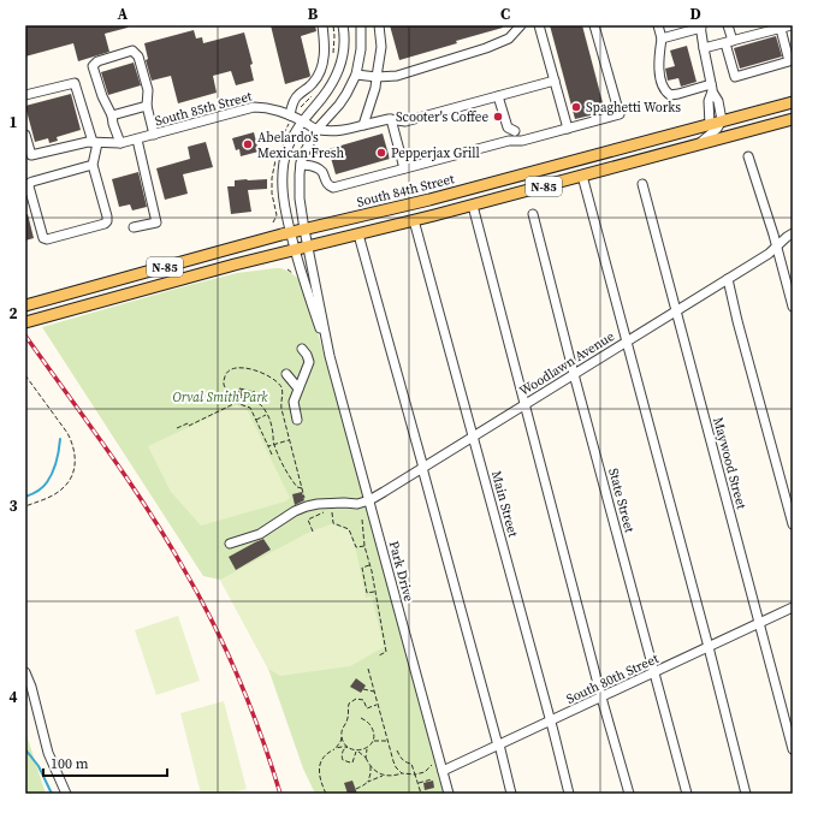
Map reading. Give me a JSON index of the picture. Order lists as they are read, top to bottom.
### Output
{
  "streets": {
    "main road": ["N-85", "South 84th Street"],
    "street": [
      "South 85th Street",
      "Woodlawn Avenue",
      "Maywood Street",
      "State Street",
      "Main Street",
      "Park Drive",
      "South 80th Street"
    ]
  },
  "crossings": [
    ["South 85th Street", "Park Drive"],
    ["N-85", "Main Street"],
    ["N-85", "Park Drive"],
    ["South 84th Street", "Park Drive"],
    ["Woodlawn Avenue", "Maywood Street"],
    ["Woodlawn Avenue", "State Street"],
    ["Woodlawn Avenue", "Main Street"],
    ["Woodlawn Avenue", "Park Drive"],
    ["Maywood Street", "South 80th Street"],
    ["State Street", "South 80th Street"],
    ["Main Street", "South 80th Street"],
    ["Park Drive", "South 80th Street"]
  ],
  "parks": ["Orval Smith Park"],
  "places": [
    "Spaghetti Works",
    "Scooter's Coffee",
    "Abelardo's Mexican Fresh",
    "Pepperjax Grill"
  ],
  "scale_bar": "100 m",
  "grid": {
    "columns": [
      "A",
      "B",
      "C",
      "D"
    ],
    "rows": [
      "1",
      "2",
      "3",
      "4"
    ]
  }
}
